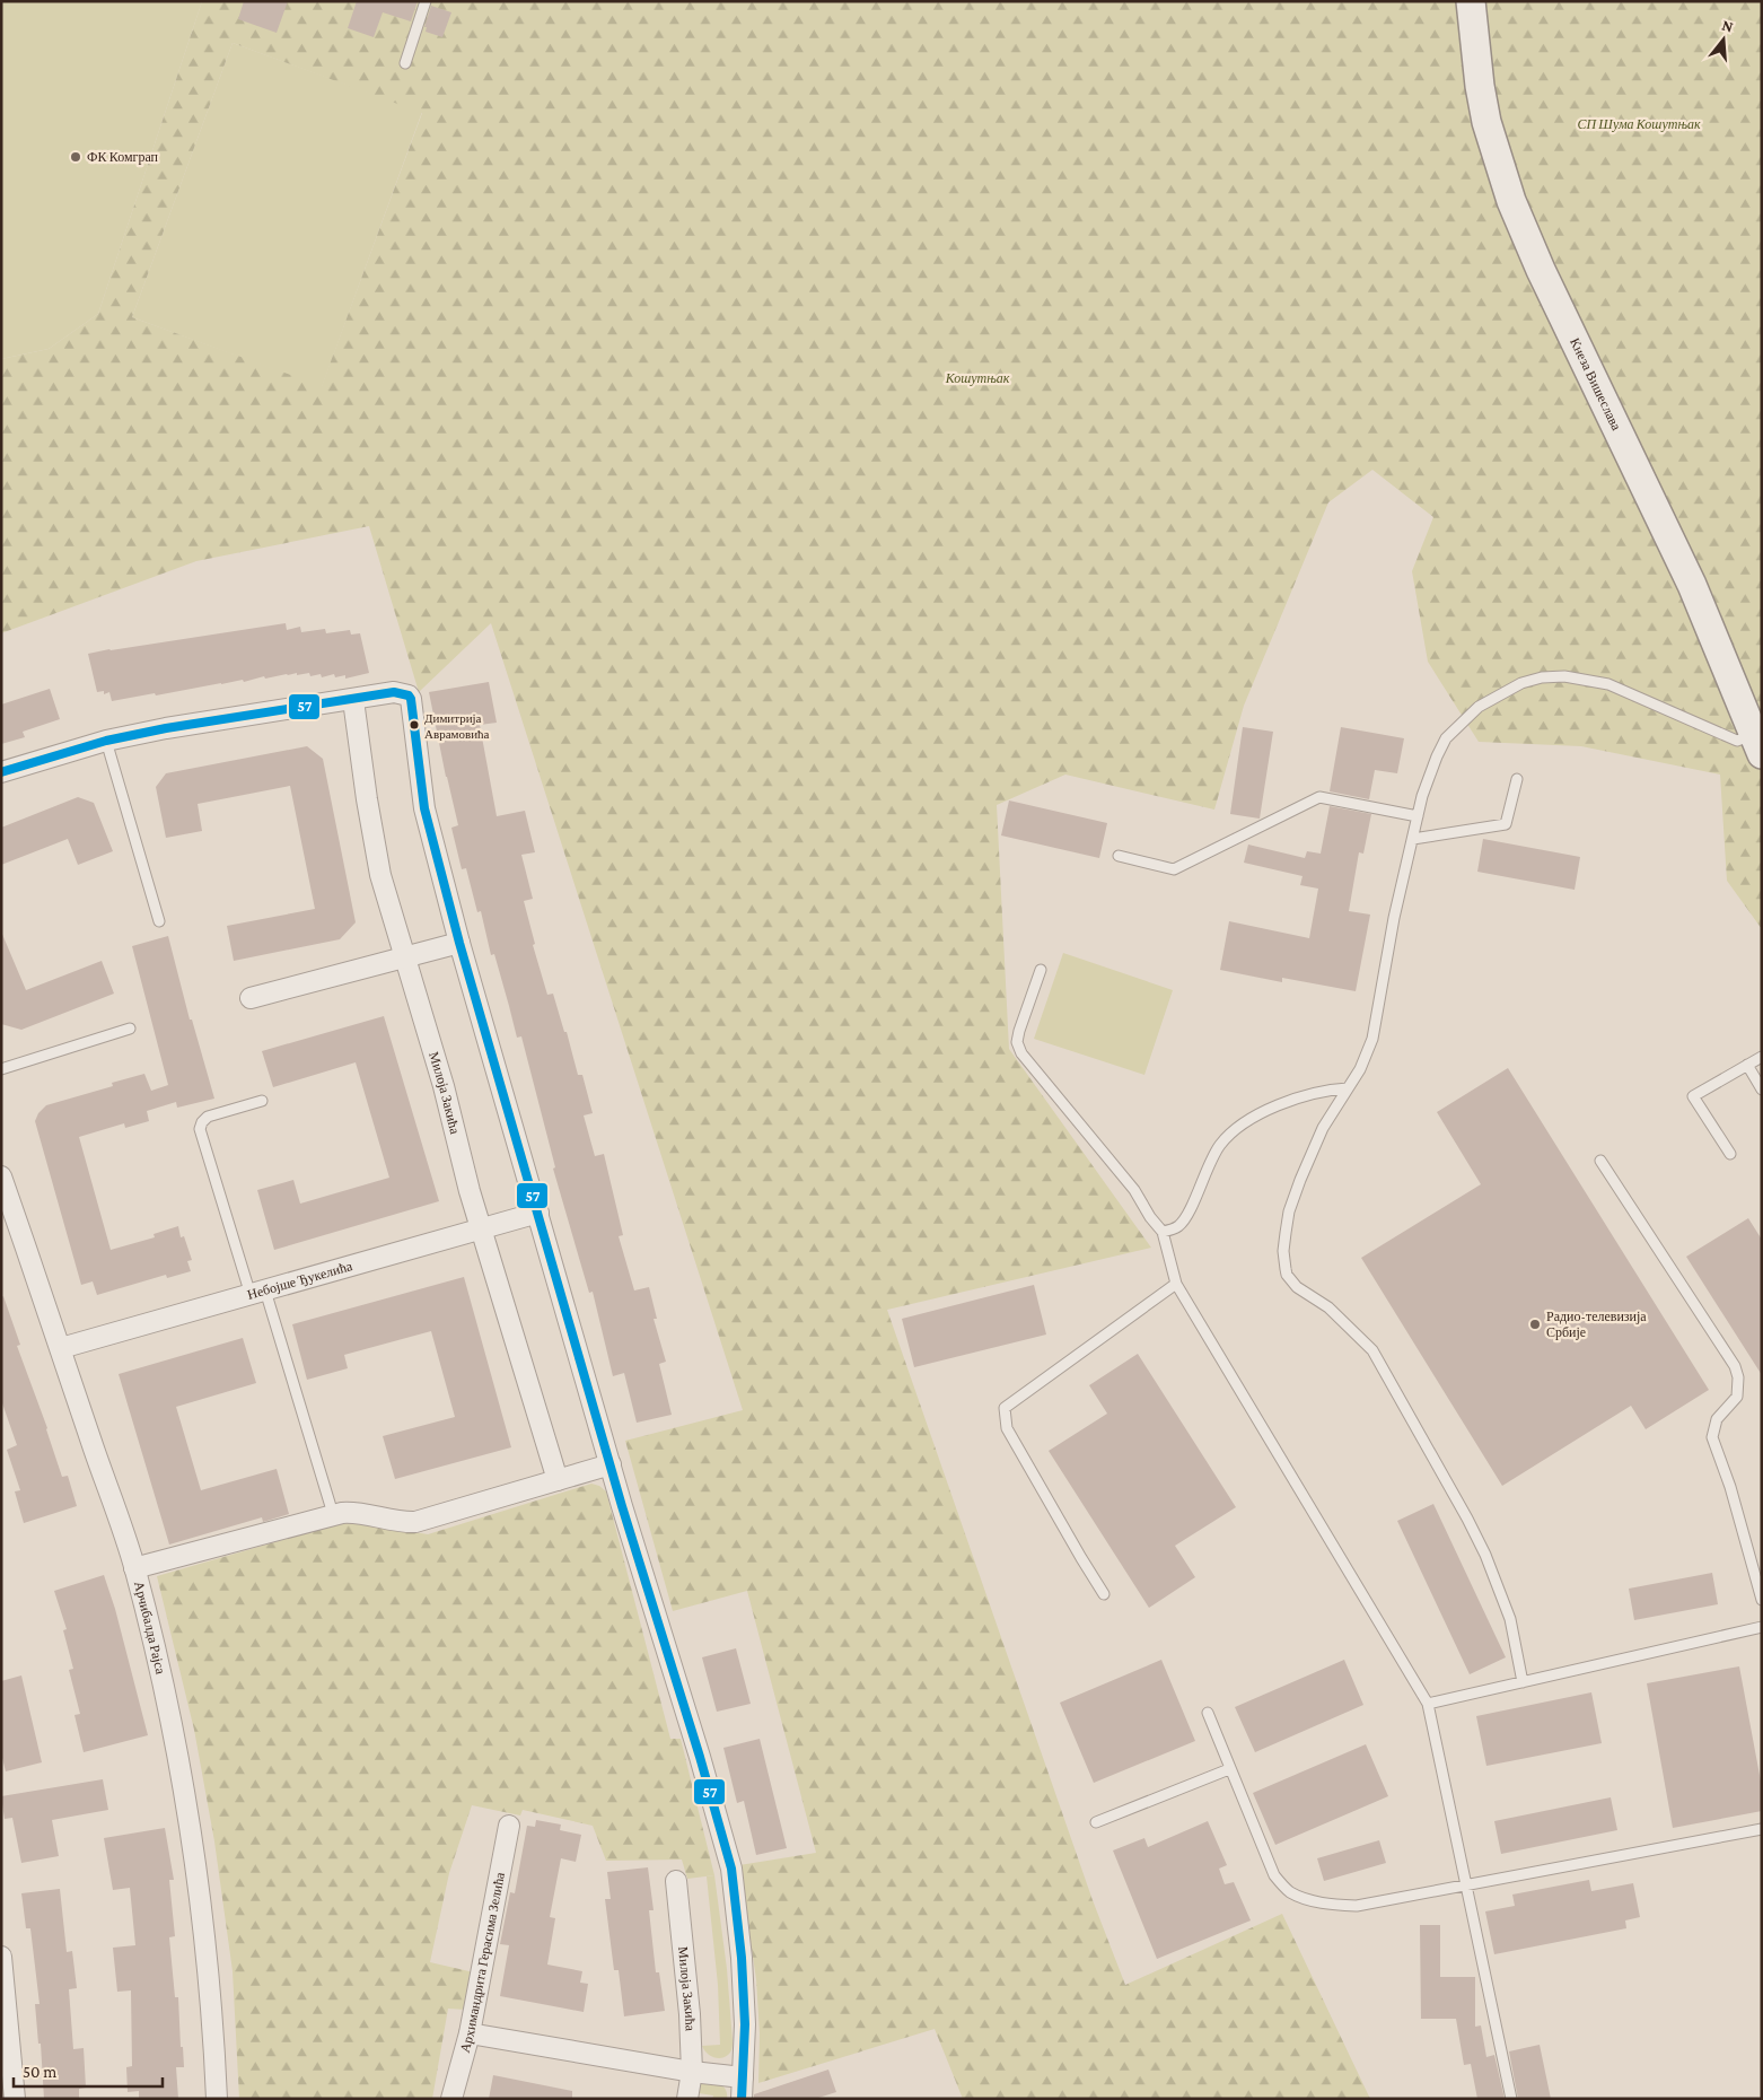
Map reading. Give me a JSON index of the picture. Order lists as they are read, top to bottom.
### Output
{
  "streets": {
    "main road": ["Кнеза Вишеслава"],
    "street": [
      "Милоја Закића",
      "Небојше Ђукелића",
      "Арчибалда Рајса",
      "Архимандрита Герасима Зелића"
    ]
  },
  "crossings": [
    ["Милоја Закића", "Небојше Ђукелића"],
    ["Небојше Ђукелића", "Арчибалда Рајса"]
  ],
  "parks": ["СП Шума Кошутњак", "Кошутњак"],
  "places": ["ФК Комграп", "Димитрија Аврамовића", "Радио-телевизија Србије"],
  "lines": ["transit line 57"],
  "scale_bar": "50 m",
  "north": "top"
}
